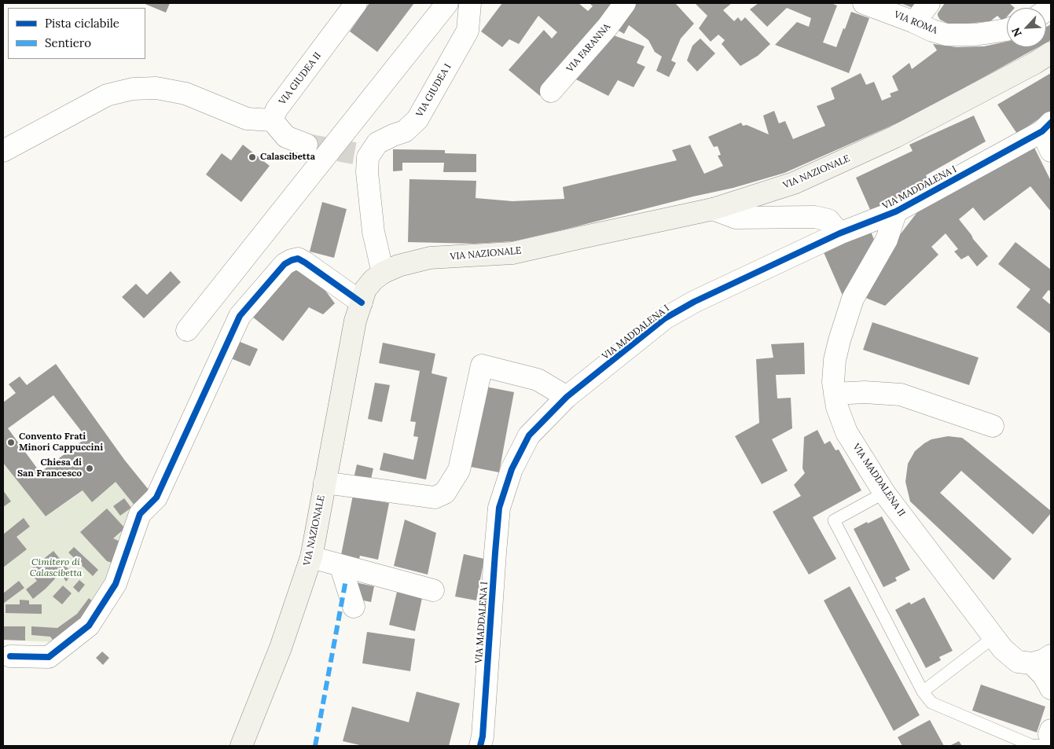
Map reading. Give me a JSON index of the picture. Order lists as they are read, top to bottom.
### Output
{
  "streets": {
    "main road": ["VIA NAZIONALE"],
    "street": [
      "VIA ROMA",
      "VIA FARANNA",
      "VIA GIUDEA II",
      "VIA GIUDEA I",
      "VIA MADDALENA I",
      "VIA MADDALENA II"
    ]
  },
  "crossings": [
    ["VIA GIUDEA I", "VIA NAZIONALE"],
    ["VIA MADDALENA I", "VIA MADDALENA II"]
  ],
  "parks": ["Cimitero di Calascibetta"],
  "places": ["Calascibetta", "Convento Frati Minori Cappuccini", "Chiesa di San Francesco"],
  "legend": ["Pista ciclabile", "Sentiero"],
  "north": "bottom left"
}
